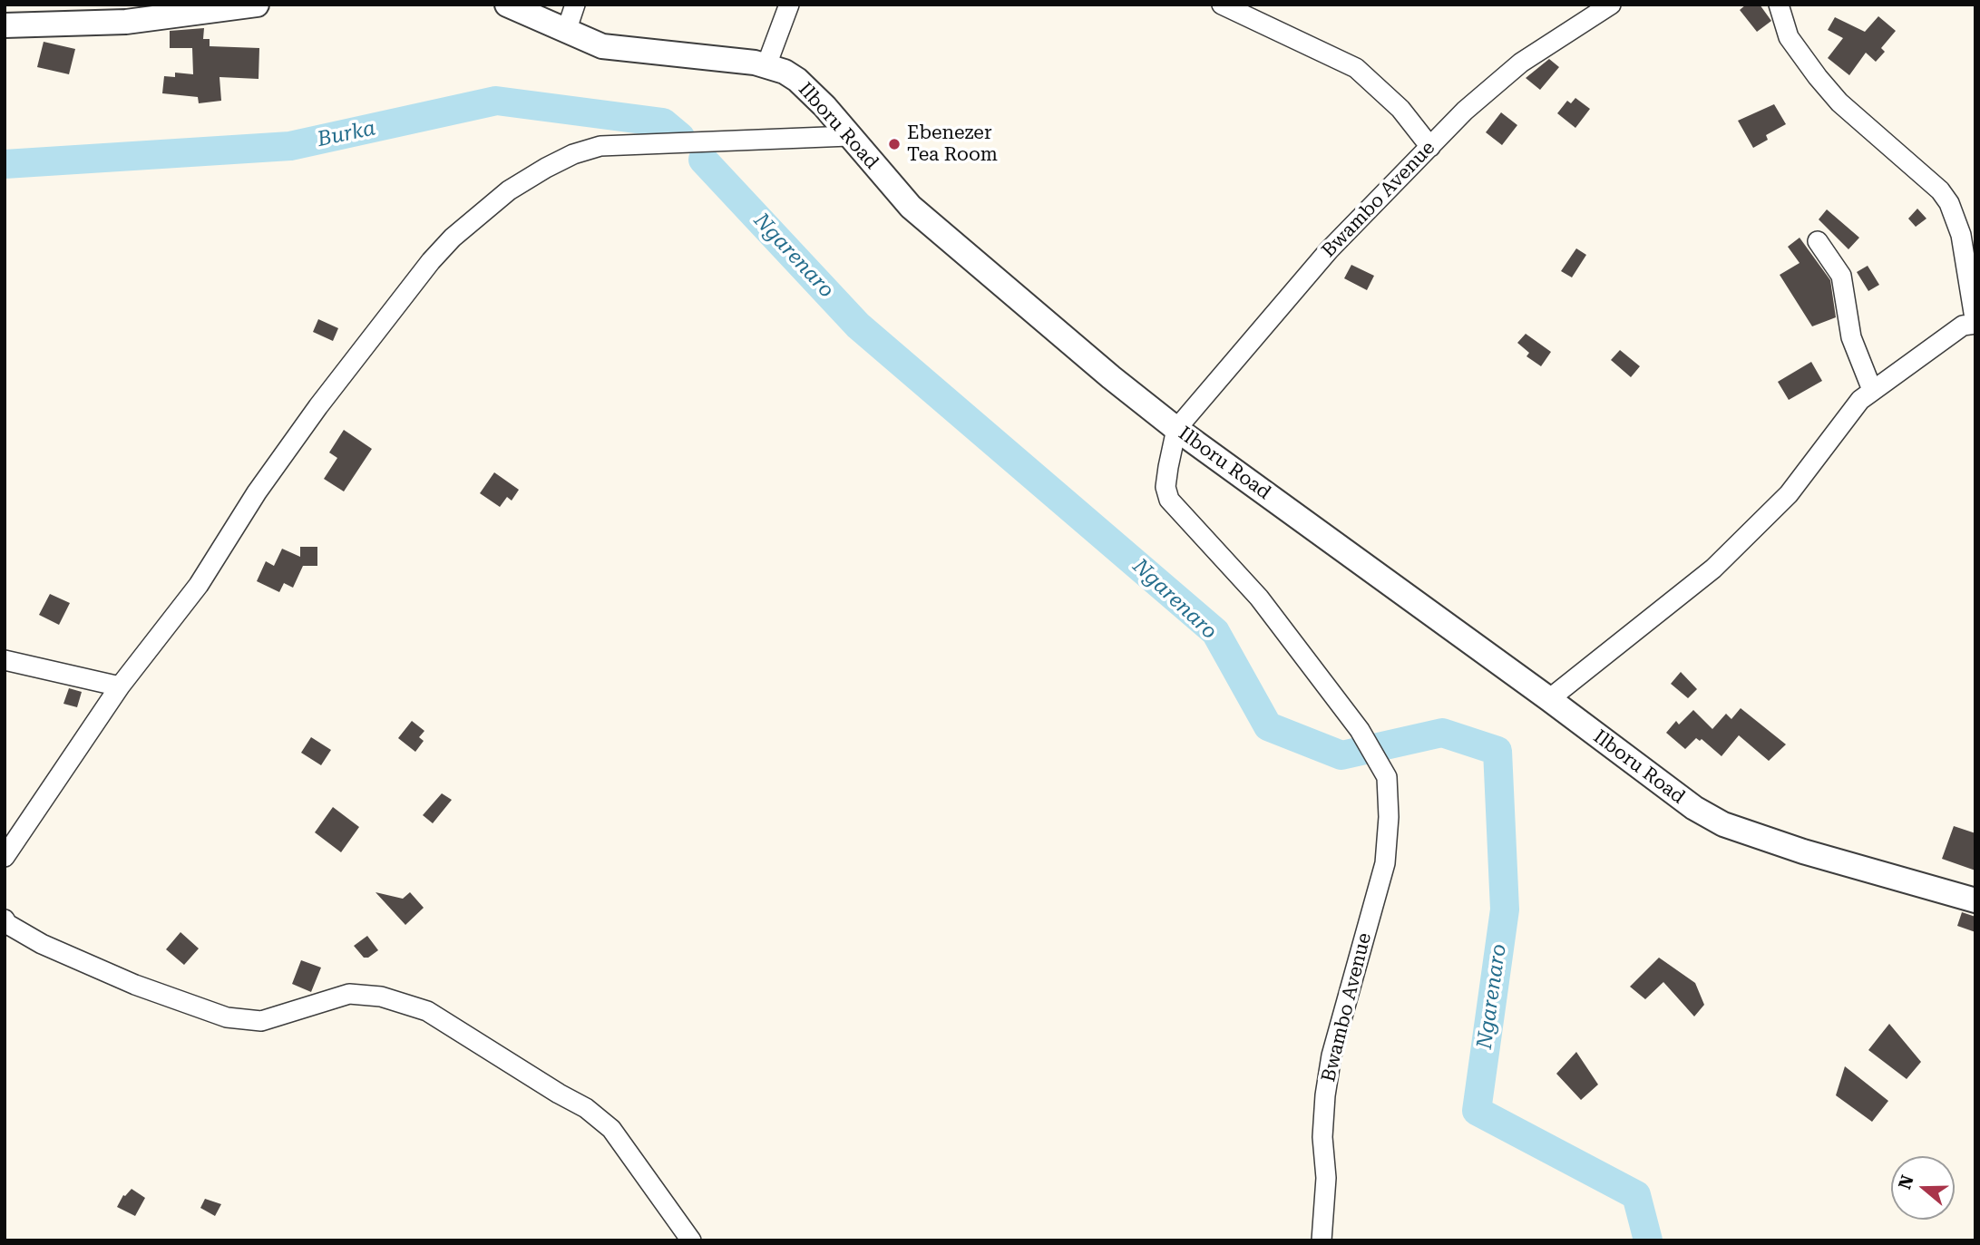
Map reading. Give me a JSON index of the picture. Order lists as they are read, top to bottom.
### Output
{
  "streets": {
    "street": ["Ilboru Road", "Bwambo Avenue"]
  },
  "crossings": [
    ["Ilboru Road", "Bwambo Avenue"]
  ],
  "water": ["Burka", "Ngarenaro"],
  "places": ["Ebenezer Tea Room"],
  "north": "left"
}
